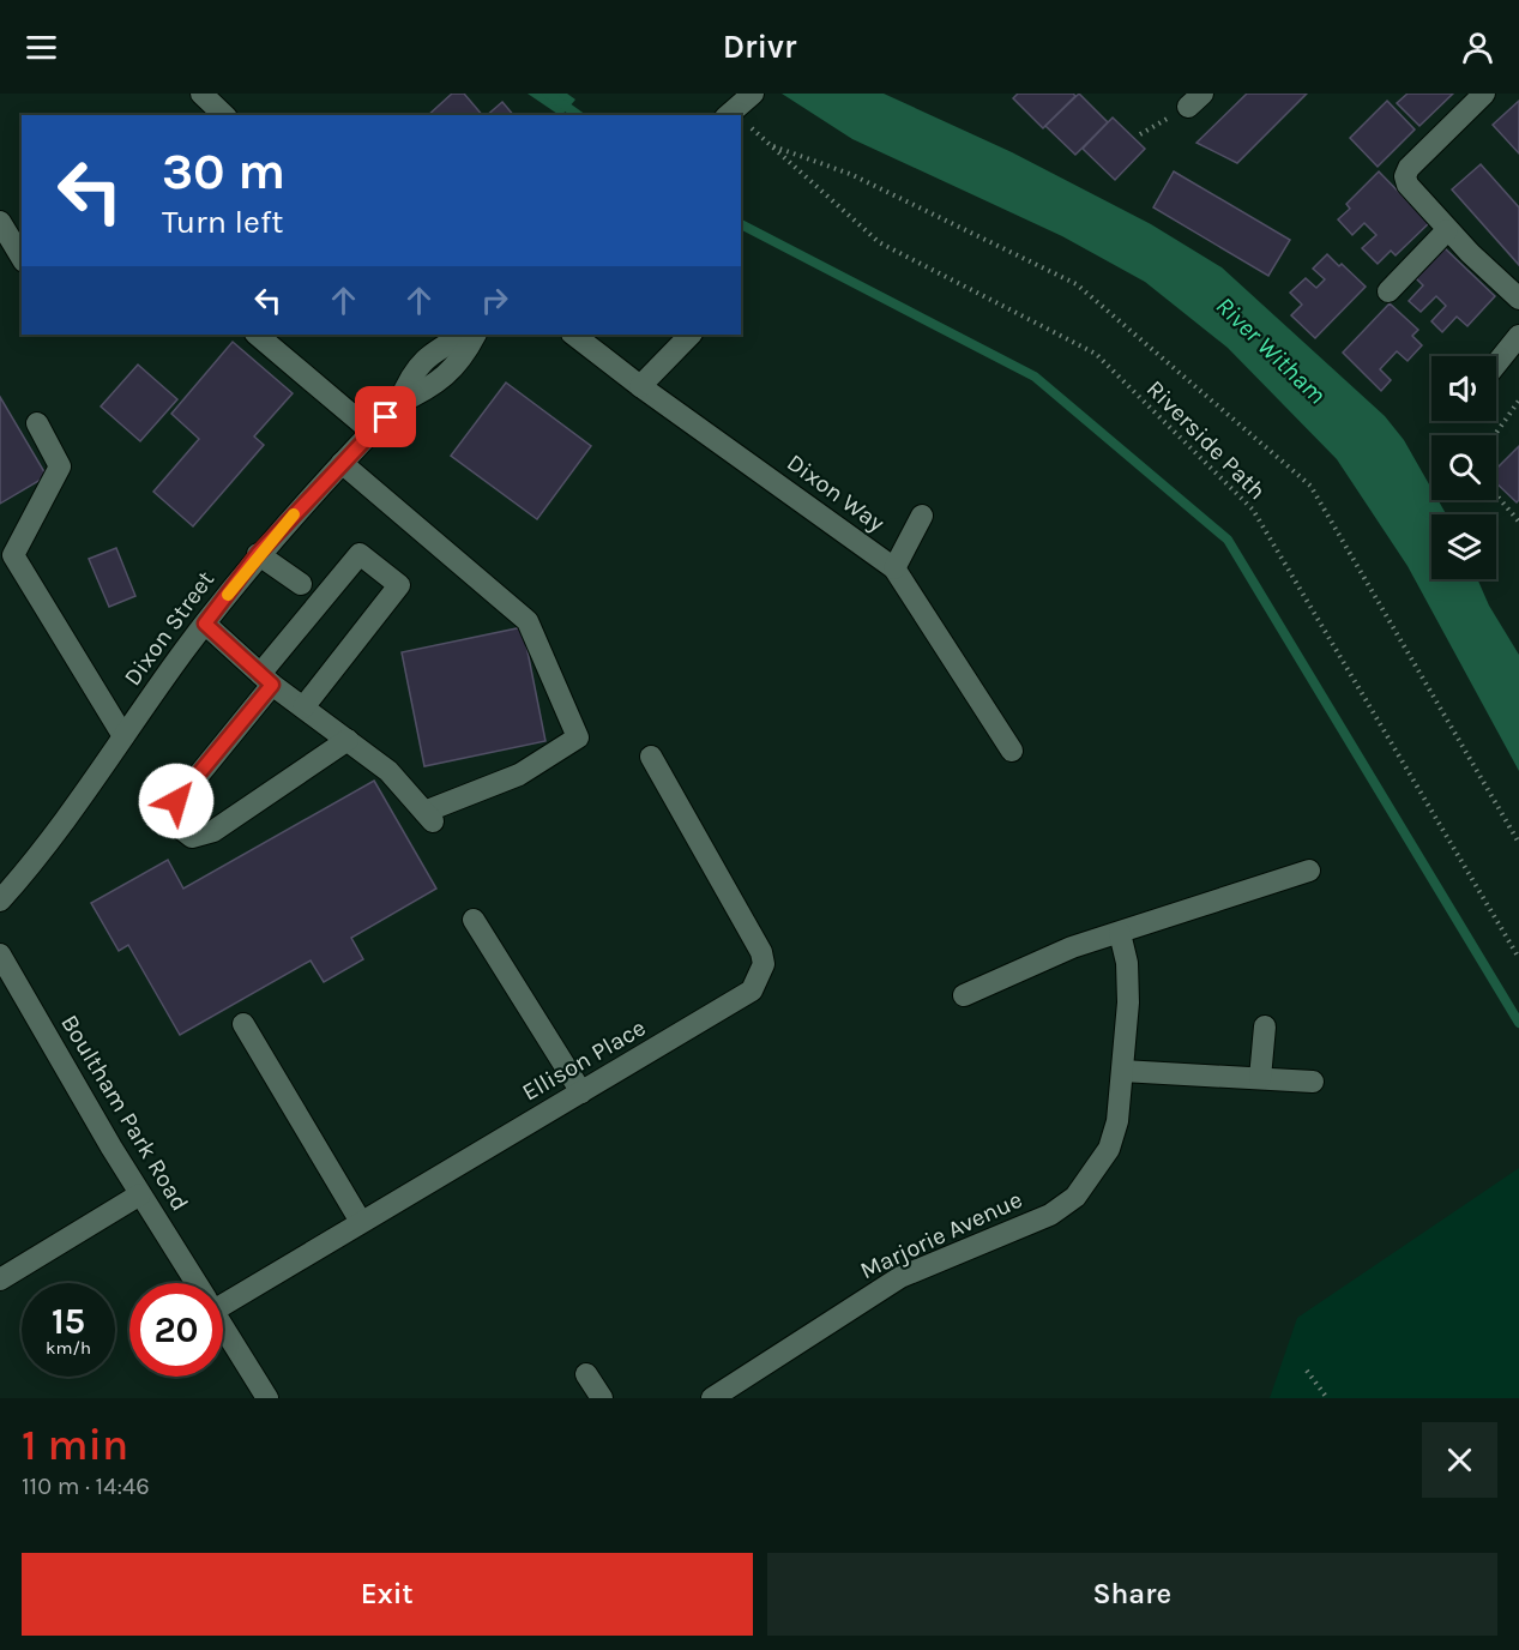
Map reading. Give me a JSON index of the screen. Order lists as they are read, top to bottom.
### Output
{
  "streets": {
    "street": [
      "Dixon Way",
      "Dixon Street",
      "Ellison Place",
      "Boultham Park Road",
      "Marjorie Avenue"
    ],
    "path": ["Riverside Path"]
  },
  "water": ["River Witham"],
  "page": {
    "header": "Drivr",
    "turn": ["30 m", "Turn left"],
    "speed": "15 km/h",
    "limit": "20",
    "heading": ["1 min", "110 m · 14:46"],
    "buttons": ["Exit", "Share"]
  }
}
